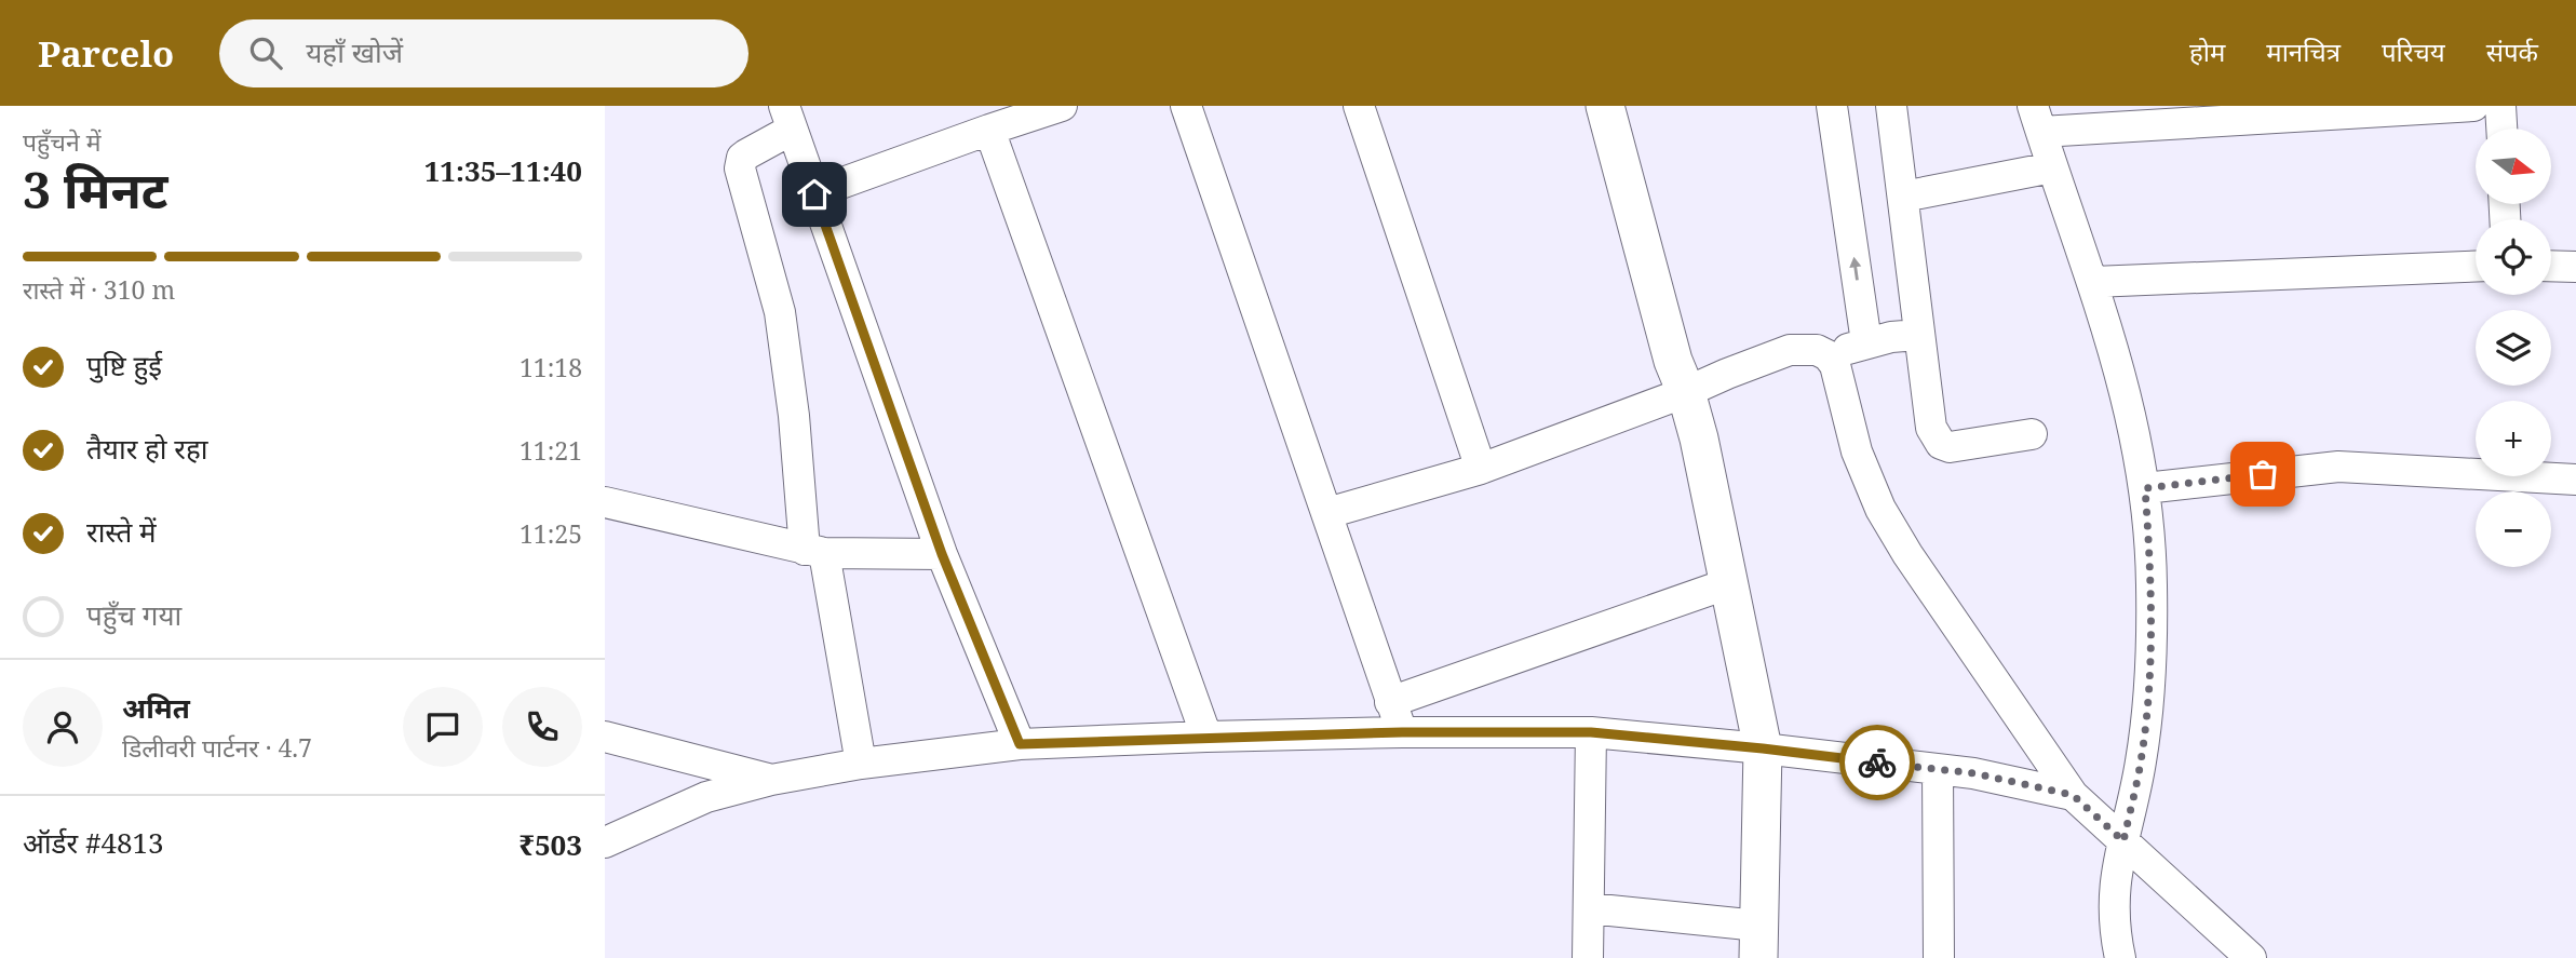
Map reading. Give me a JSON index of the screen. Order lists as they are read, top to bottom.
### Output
{
  "north": "right",
  "page": {
    "header": "Parcelo",
    "search": "यहाँ खोजें",
    "nav": [
      "होम",
      "मानचित्र",
      "परिचय",
      "संपर्क"
    ],
    "heading": ["3 मिनट", "पहुँचने में", "11:35–11:40"],
    "panel": [
      "अमित",
      "डिलीवरी पार्टनर · 4.7",
      "ऑर्डर #4813",
      "₹503"
    ],
    "map_buttons": ["+", "−"],
    "bar": "रास्ते में · 310 m",
    "list": [
      ["पुष्टि हुई", "11:18"],
      ["तैयार हो रहा", "11:21"],
      ["रास्ते में", "11:25"],
      "पहुँच गया"
    ]
  }
}
